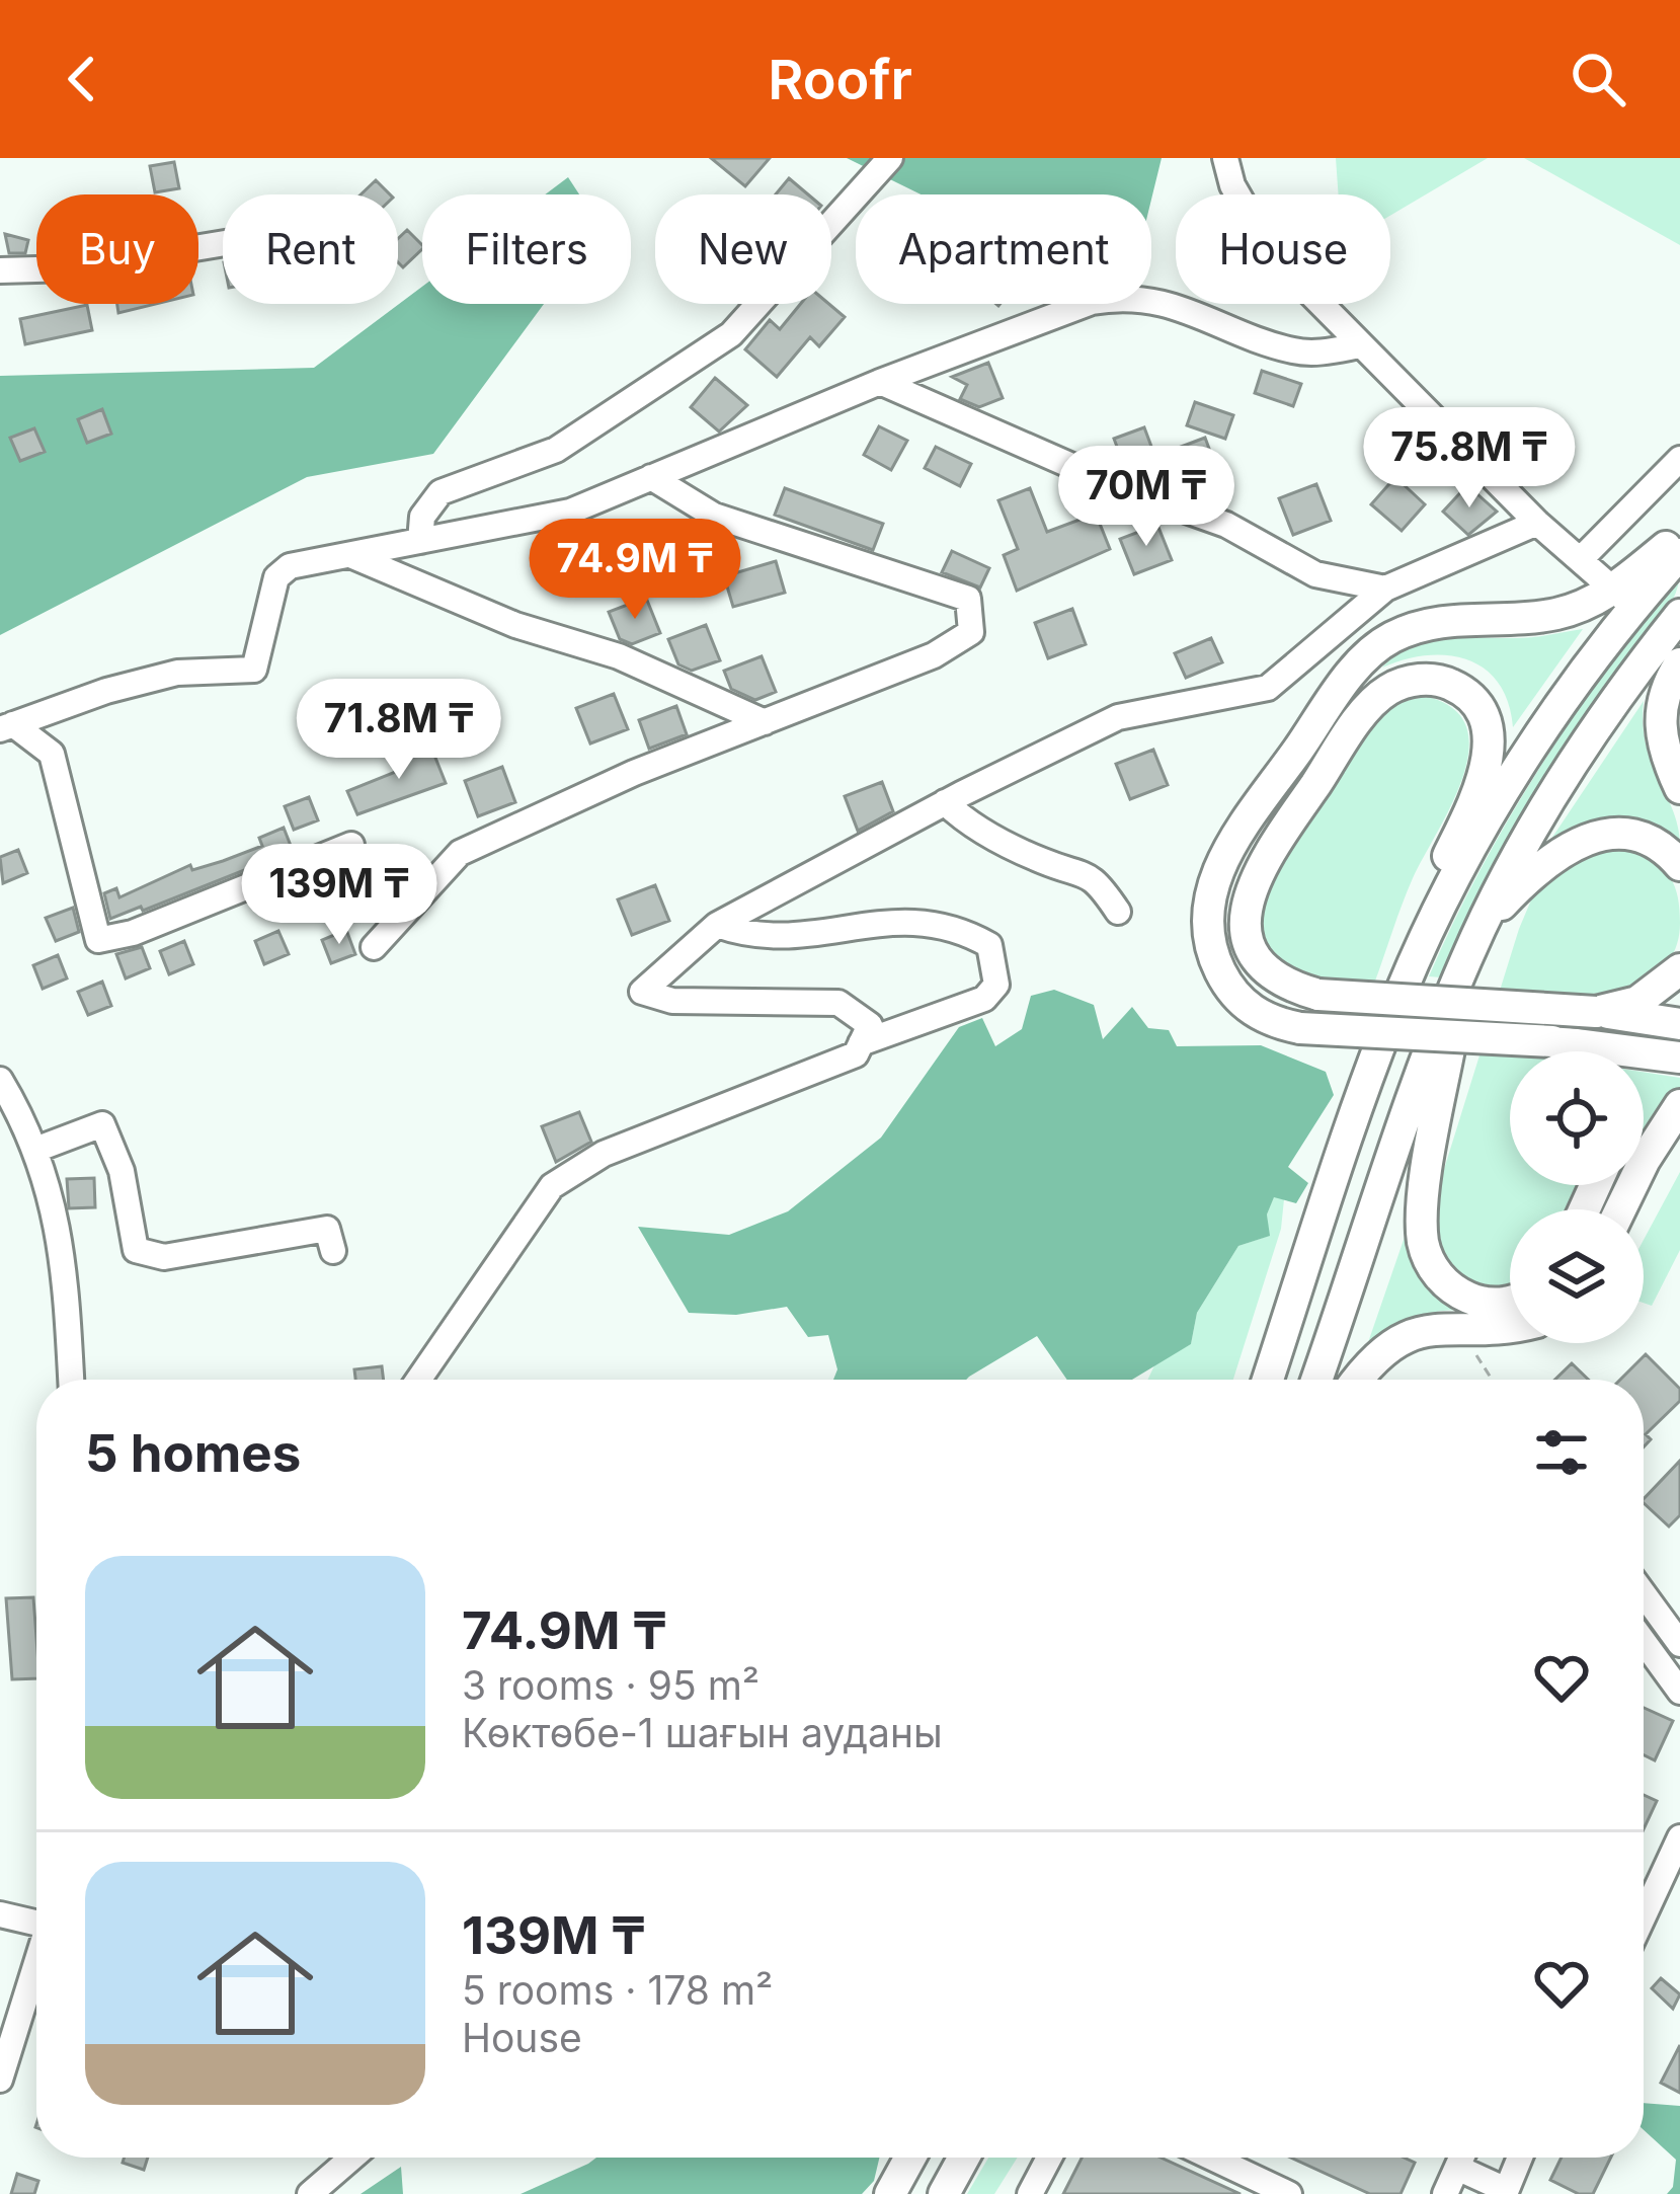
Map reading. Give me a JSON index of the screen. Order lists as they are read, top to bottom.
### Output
{
  "page": {
    "header": "Roofr",
    "chip": [
      "Buy",
      "Rent",
      "Filters",
      "New",
      "Apartment",
      "House"
    ],
    "price": [
      "75.8M ₸",
      "70M ₸",
      "74.9M ₸",
      "71.8M ₸",
      "139M ₸"
    ],
    "heading": "5 homes",
    "list": [
      {
        "name": "74.9M ₸",
        "note": "3 rooms · 95 m² · Көктөбе-1 шағын ауданы"
      },
      {
        "name": "139M ₸",
        "note": "5 rooms · 178 m² · House"
      }
    ]
  }
}
